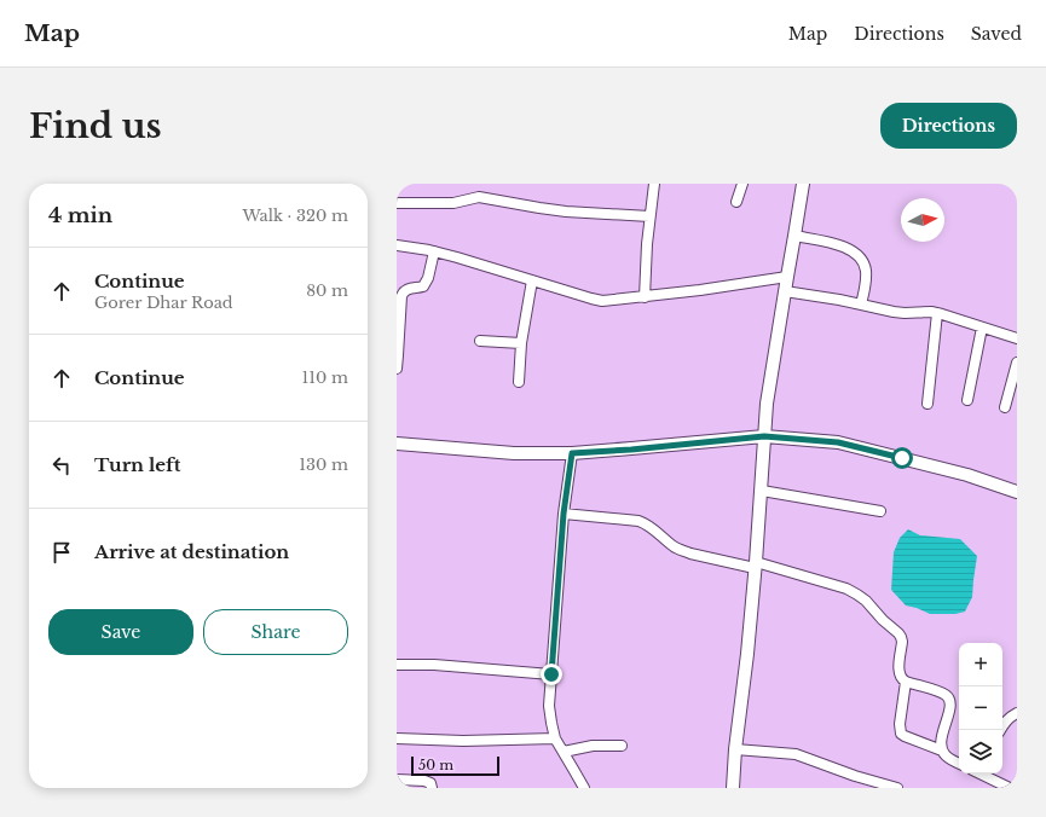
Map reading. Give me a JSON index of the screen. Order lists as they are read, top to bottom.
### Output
{
  "scale_bar": "50 m",
  "north": "right",
  "page": {
    "header": "Map",
    "nav": ["Map", "Directions", "Saved"],
    "buttons": [
      "Directions",
      ["Save", "Share"]
    ],
    "title": "Find us",
    "heading": ["4 min", "Walk · 320 m"],
    "list": [
      ["Continue", "Gorer Dhar Road", "80 m"],
      ["Continue", "110 m"],
      ["Turn left", "130 m"],
      "Arrive at destination"
    ],
    "map_buttons": ["+", "−"],
    "scale": "50 m"
  }
}
